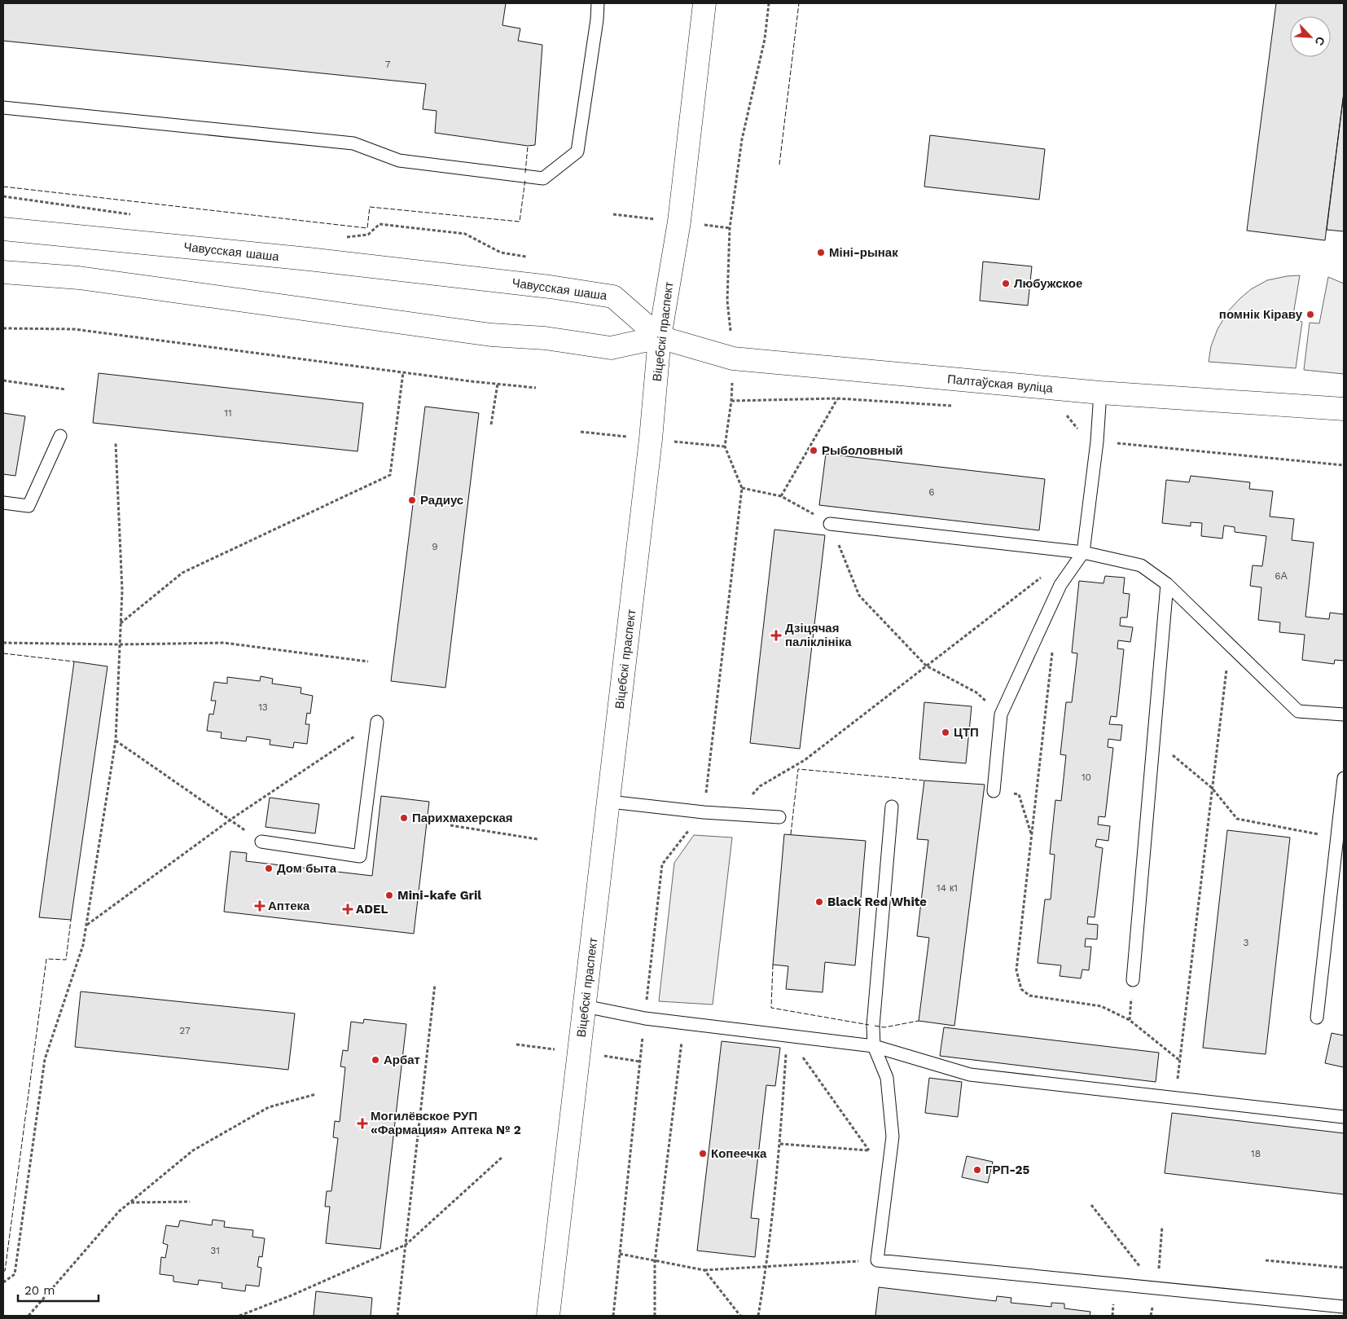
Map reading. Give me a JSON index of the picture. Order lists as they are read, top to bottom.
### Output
{
  "streets": {
    "main road": ["Чавусская шаша", "Віцебскі праспект", "Палтаўская вуліца"]
  },
  "crossings": [
    ["Чавусская шаша", "Віцебскі праспект"],
    ["Чавусская шаша", "Палтаўская вуліца"],
    ["Віцебскі праспект", "Палтаўская вуліца"]
  ],
  "places": {
    "other": [
      "Міні-рынак",
      "Любужское",
      "помнік Кіраву",
      "Рыболовный",
      "Радиус",
      "ЦТП",
      "Парихмахерская",
      "Дом быта",
      "Mini-kafe Gril",
      "Black Red White",
      "Арбат",
      "Копеечка",
      "ГРП-25"
    ],
    "health": [
      "Дзіцячая паліклініка",
      "Аптека",
      "ADEL",
      "Могилёвское РУП «Фармация» Аптека № 2"
    ]
  },
  "house_numbers": [
    "7",
    "11",
    "6",
    "9",
    "6А",
    "13",
    "10",
    "14 к1",
    "3",
    "27",
    "18",
    "31"
  ],
  "scale_bar": "20 m",
  "north": "bottom right"
}
